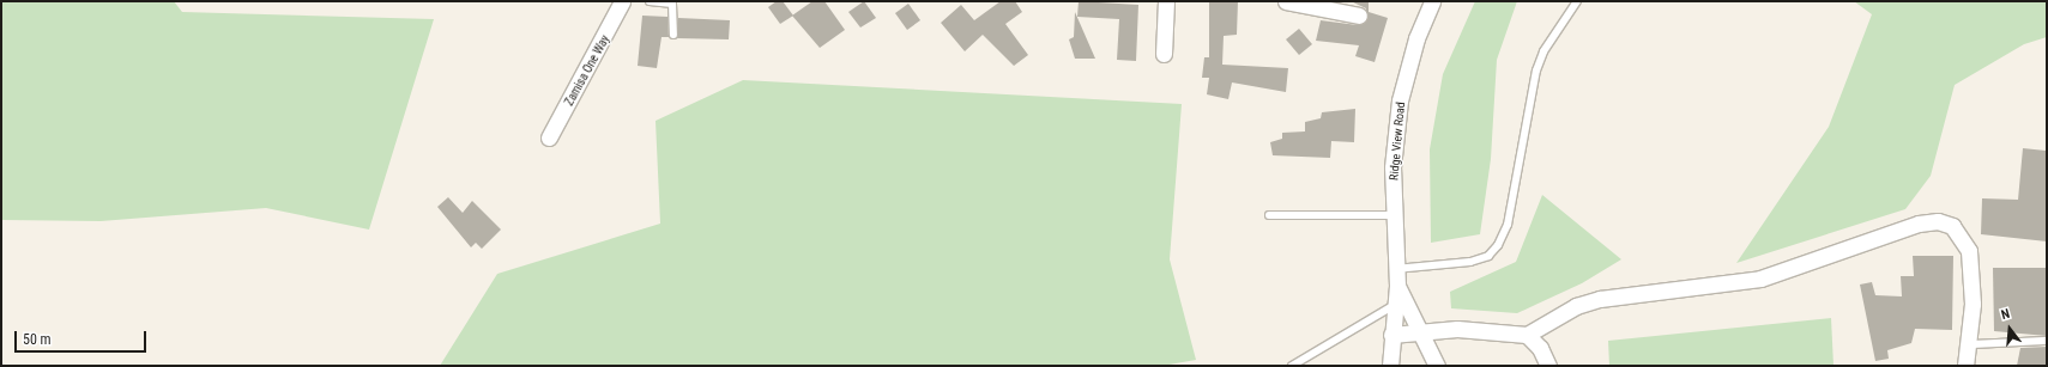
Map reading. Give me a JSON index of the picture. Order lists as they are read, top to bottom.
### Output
{
  "streets": {
    "street": ["Zamisa One Way", "Ridge View Road"]
  },
  "scale_bar": "50 m",
  "north": "top"
}
